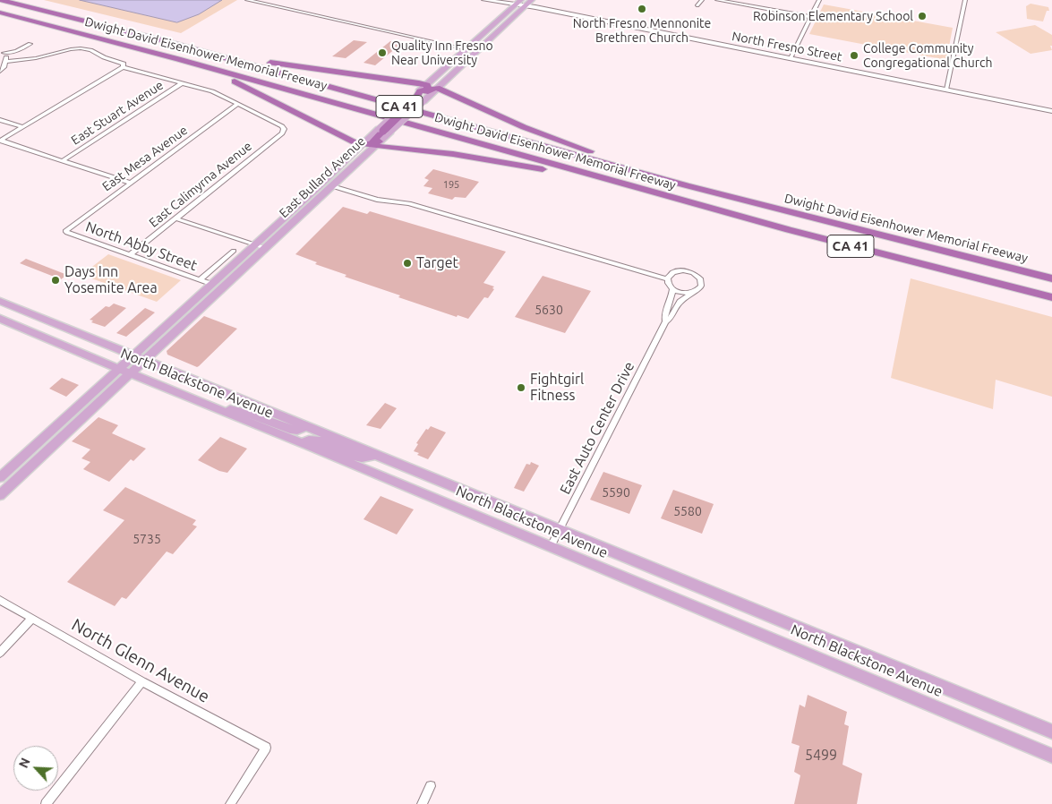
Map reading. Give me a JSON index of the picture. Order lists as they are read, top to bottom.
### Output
{
  "streets": {
    "highway": ["Dwight David Eisenhower Memorial Freeway", "CA 41"],
    "main road": ["North Fresno Street", "East Bullard Avenue", "North Blackstone Avenue"],
    "street": [
      "East Stuart Avenue",
      "East Mesa Avenue",
      "East Calimyrna Avenue",
      "North Abby Street",
      "East Auto Center Drive",
      "North Glenn Avenue"
    ]
  },
  "crossings": [
    ["East Mesa Avenue", "East Calimyrna Avenue"],
    ["East Mesa Avenue", "North Abby Street"],
    ["East Bullard Avenue", "North Abby Street"],
    ["East Bullard Avenue", "North Blackstone Avenue"],
    ["East Calimyrna Avenue", "North Abby Street"],
    ["North Blackstone Avenue", "East Auto Center Drive"]
  ],
  "places": [
    "North Fresno Mennonite Brethren Church",
    "Robinson Elementary School",
    "Quality Inn Fresno Near University",
    "College Community Congregational Church",
    "Target",
    "Days Inn Yosemite Area",
    "Fightgirl Fitness"
  ],
  "house_numbers": [
    "195",
    "5630",
    "5590",
    "5580",
    "5735",
    "5499"
  ],
  "north": "top left"
}
